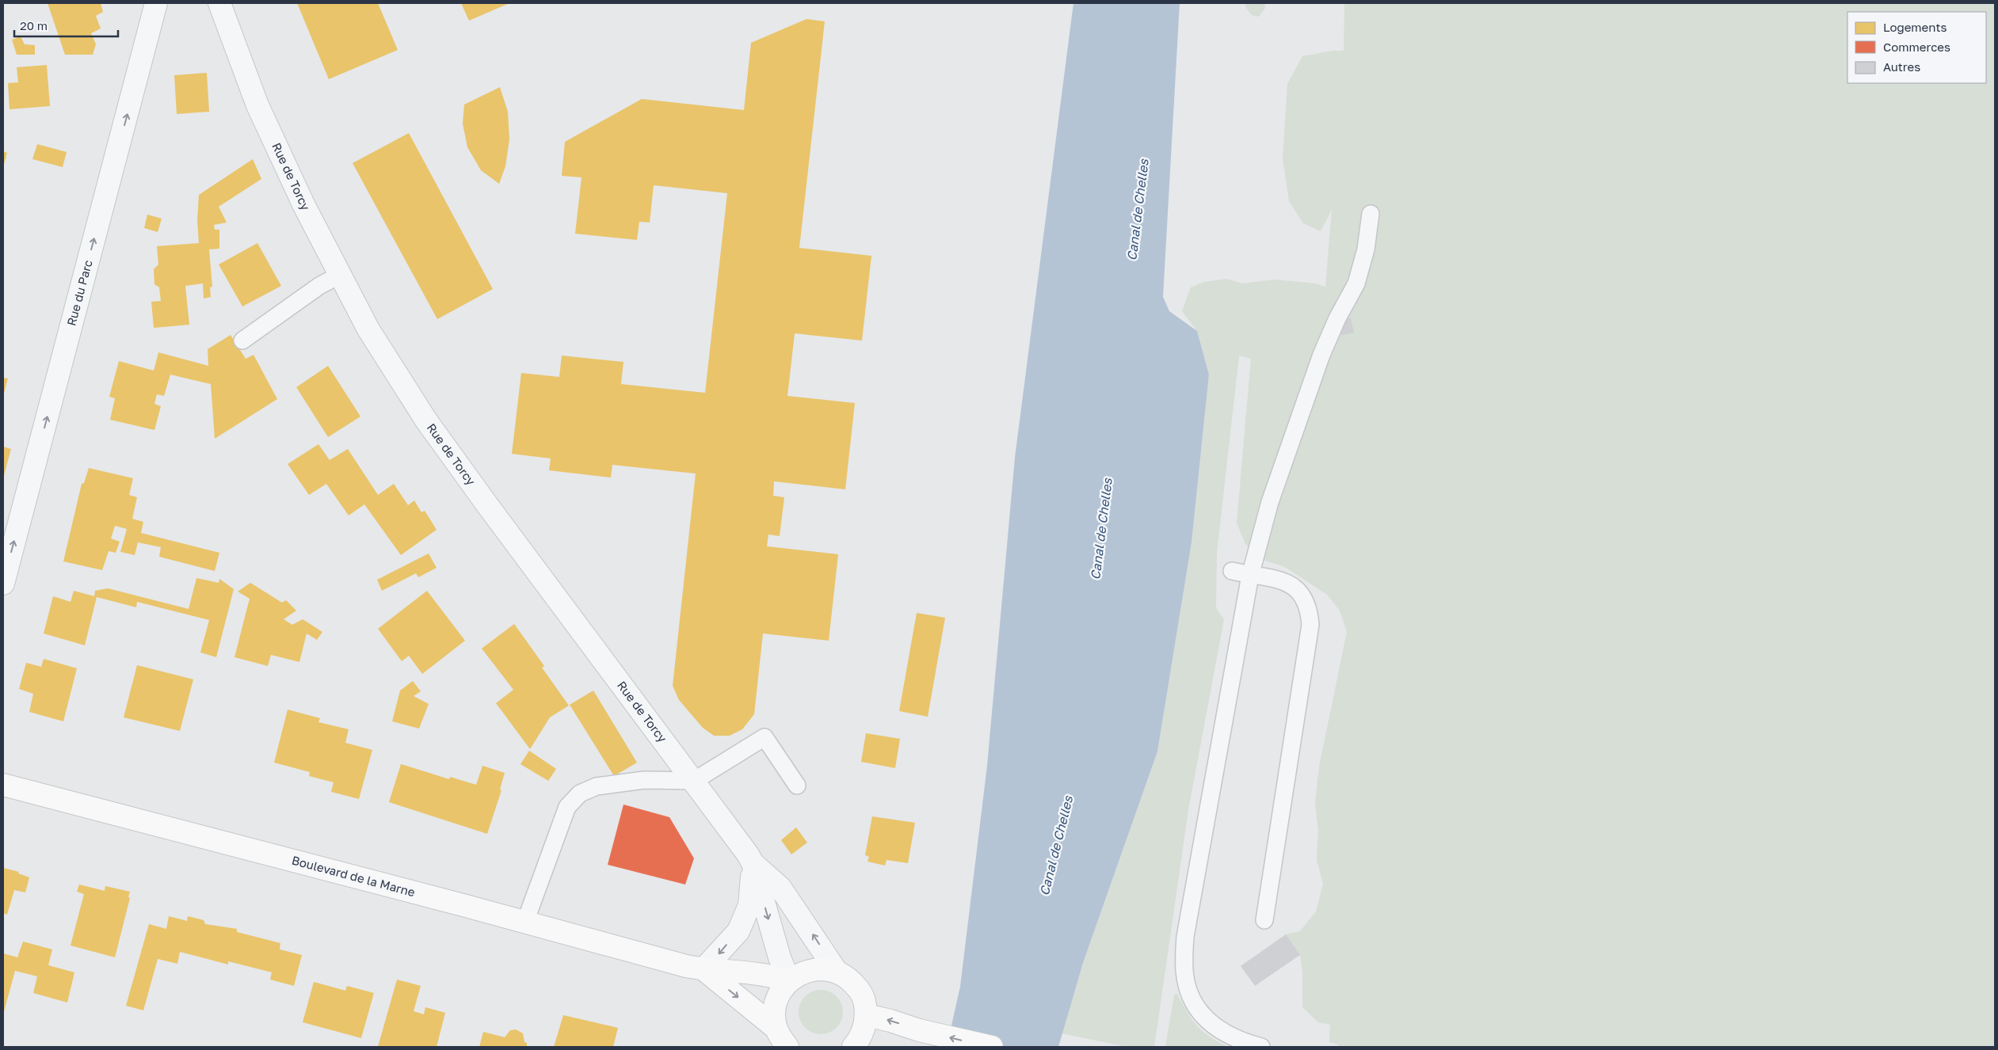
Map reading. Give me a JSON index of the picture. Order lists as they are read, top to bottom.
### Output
{
  "streets": {
    "main road": ["Boulevard de la Marne"],
    "street": ["Rue de Torcy", "Rue du Parc"]
  },
  "crossings": [
    ["Rue de Torcy", "Boulevard de la Marne"]
  ],
  "one_way": ["Rue du Parc"],
  "water": ["Canal de Chelles"],
  "legend": ["Logements", "Commerces", "Autres"],
  "scale_bar": "20 m"
}
